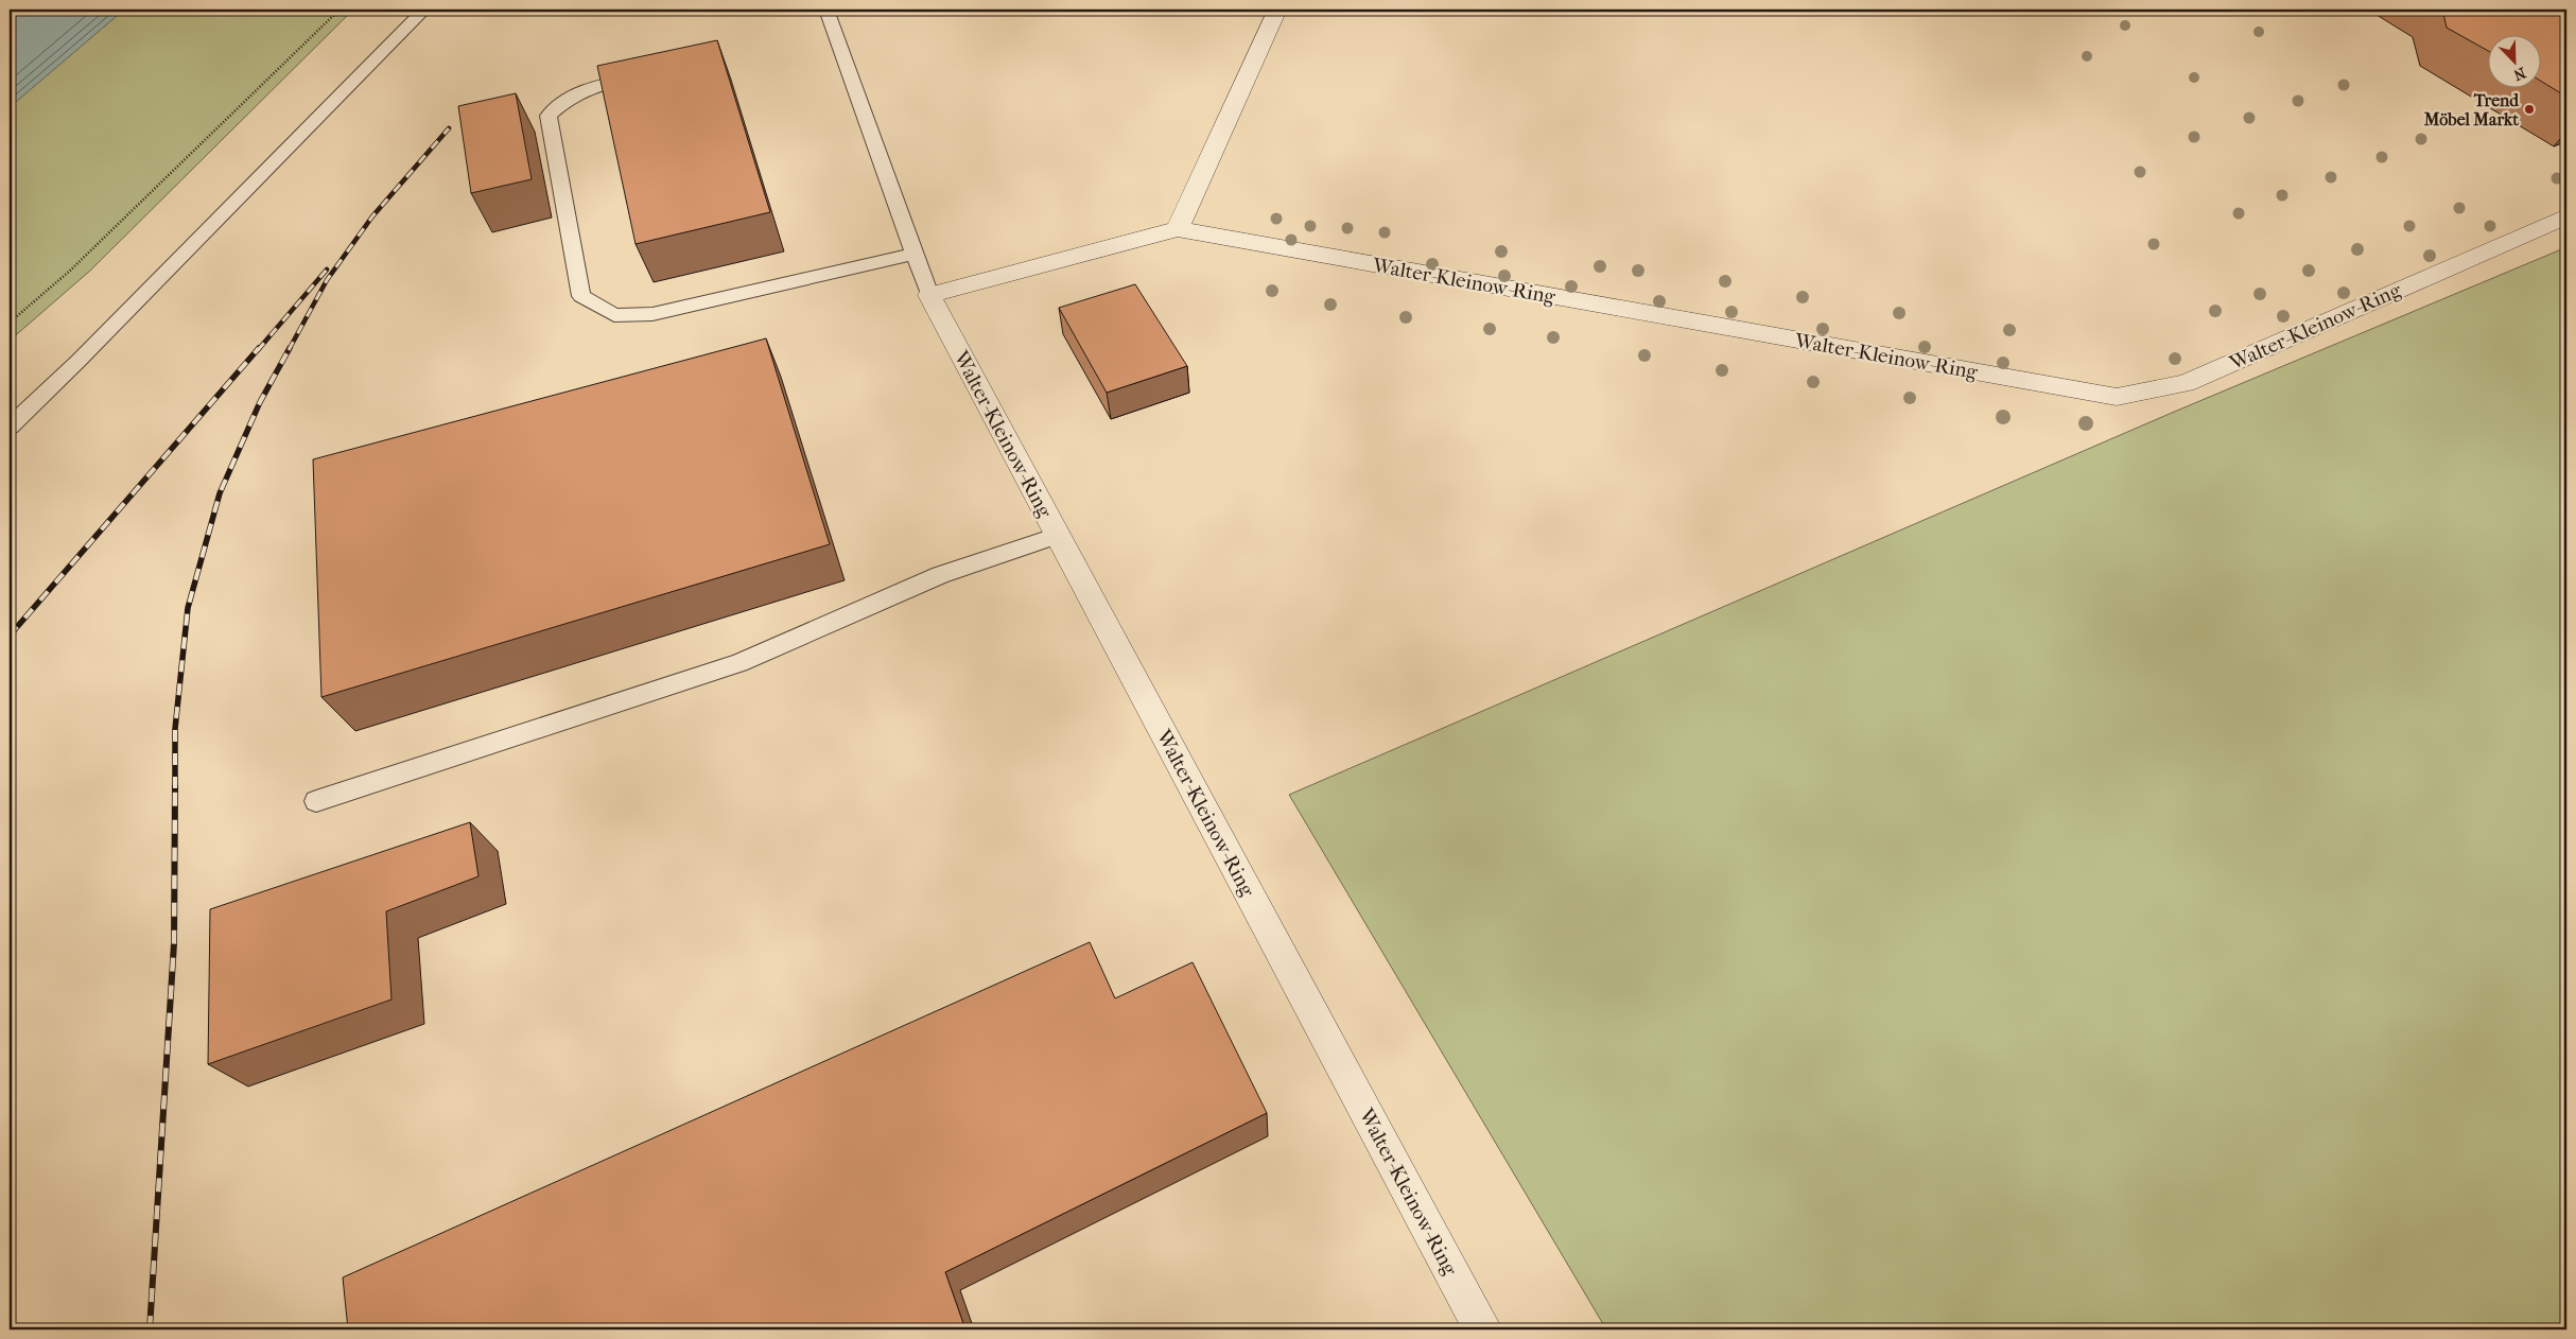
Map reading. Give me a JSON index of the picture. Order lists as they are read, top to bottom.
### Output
{
  "streets": {
    "street": ["Walter-Kleinow-Ring"]
  },
  "places": ["Trend Möbel Markt"],
  "north": "bottom right"
}
